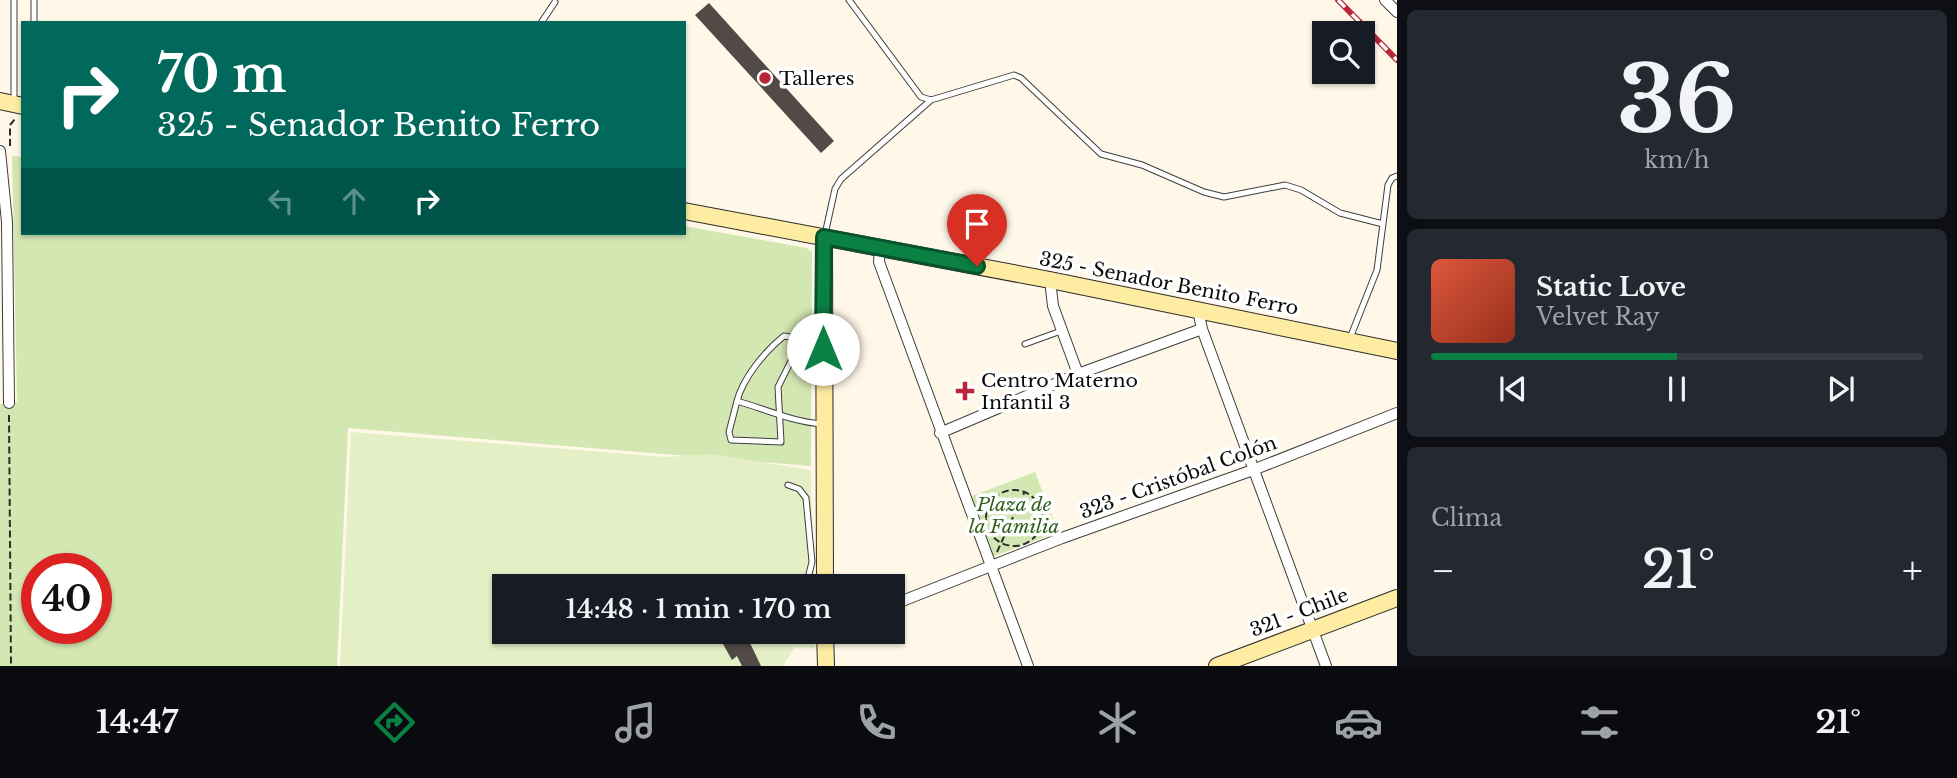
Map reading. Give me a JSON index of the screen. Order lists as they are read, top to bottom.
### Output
{
  "streets": {
    "main road": ["325 - Senador Benito Ferro", "321 - Chile"],
    "street": ["323 - Cristóbal Colón"]
  },
  "parks": ["Plaza de la Familia"],
  "places": {
    "other": ["Talleres"],
    "health": ["Centro Materno Infantil 3"]
  },
  "page": {
    "tile": [
      ["36", "km/h"],
      "Clima"
    ],
    "turn": ["70 m", "325 - Senador Benito Ferro"],
    "song": ["Static Love", "Velvet Ray"],
    "heat": ["−", "21°", "+"],
    "limit": "40",
    "trip": "14:48 · 1 min · 170 m",
    "tabs": ["14:47", "21°"]
  }
}
